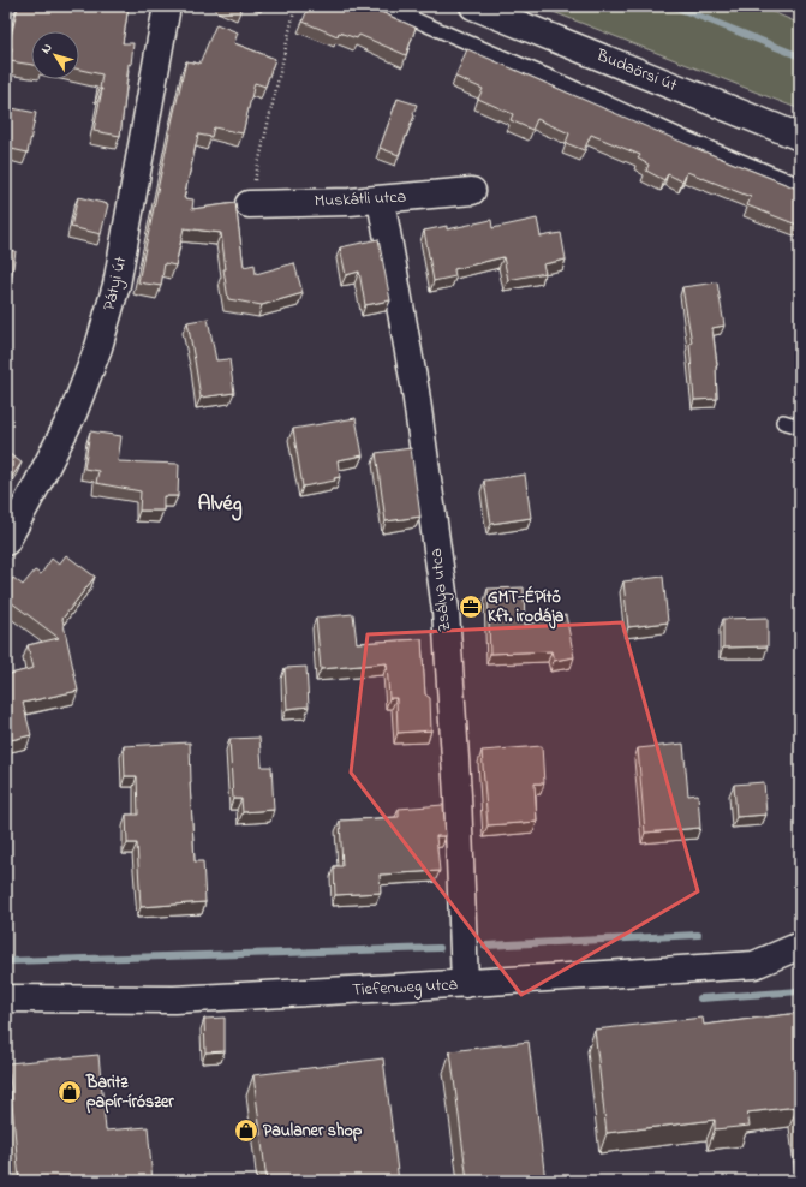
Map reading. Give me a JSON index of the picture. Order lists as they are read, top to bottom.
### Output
{
  "streets": {
    "street": [
      "Budaörsi út",
      "Muskátli utca",
      "Pátyi út",
      "Zsálya utca",
      "Tiefenweg utca"
    ]
  },
  "crossings": [
    ["Muskátli utca", "Zsálya utca"],
    ["Zsálya utca", "Tiefenweg utca"]
  ],
  "districts": ["Alvég"],
  "places": {
    "office": ["GMT-ÉPítő Kft. irodája"],
    "shop": ["Baritz papír-írószer", "Paulaner shop"]
  },
  "north": "top left"
}
